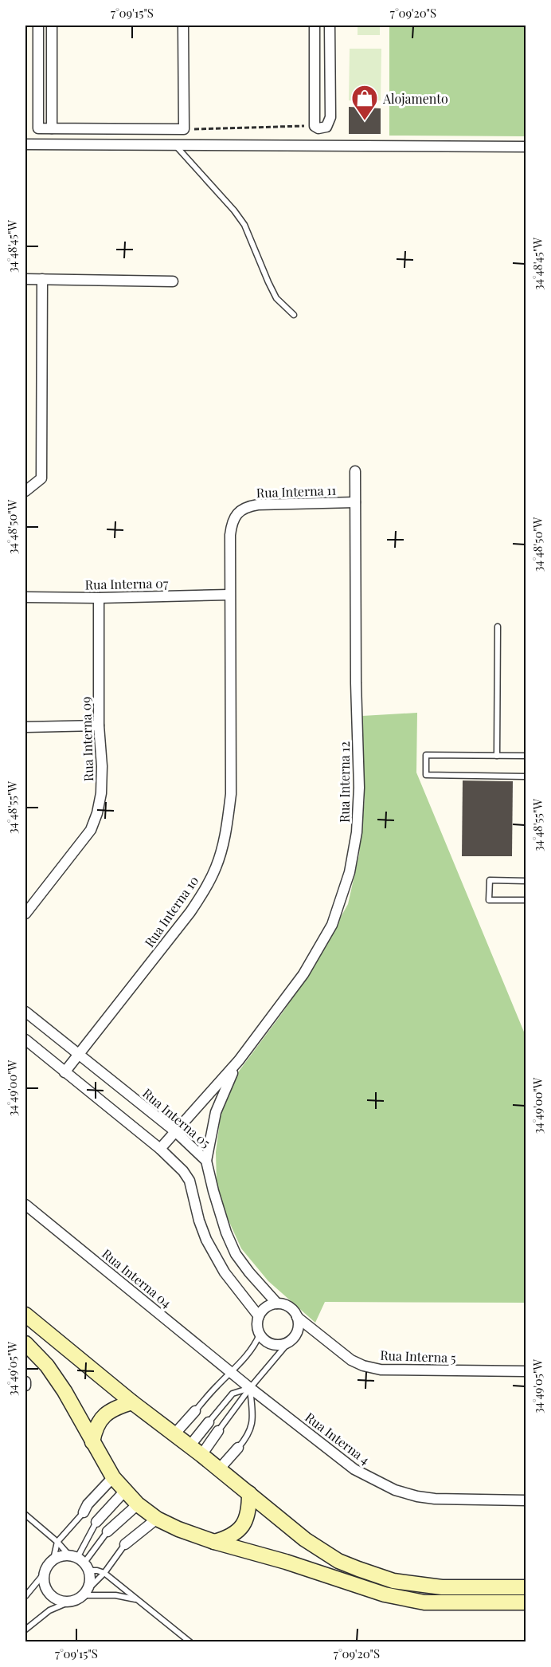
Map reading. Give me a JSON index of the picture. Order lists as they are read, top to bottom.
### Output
{
  "streets": {
    "street": [
      "Rua Interna 11",
      "Rua Interna 07",
      "Rua Interna 09",
      "Rua Interna 12",
      "Rua Interna 10",
      "Rua Interna 05",
      "Rua Interna 04",
      "Rua Interna 5",
      "Rua Interna 4"
    ]
  },
  "crossings": [
    ["Rua Interna 11", "Rua Interna 07"],
    ["Rua Interna 11", "Rua Interna 12"],
    ["Rua Interna 11", "Rua Interna 10"],
    ["Rua Interna 07", "Rua Interna 09"],
    ["Rua Interna 07", "Rua Interna 10"],
    ["Rua Interna 12", "Rua Interna 05"],
    ["Rua Interna 10", "Rua Interna 05"],
    ["Rua Interna 05", "Rua Interna 5"],
    ["Rua Interna 04", "Rua Interna 4"]
  ],
  "places": {
    "shop": ["Alojamento"]
  },
  "coordinates": [
    "7°09'15\"S",
    "7°09'20\"S",
    "34°48'45\"W",
    "34°48'50\"W",
    "34°48'55\"W",
    "34°49'00\"W",
    "34°49'05\"W"
  ]
}
